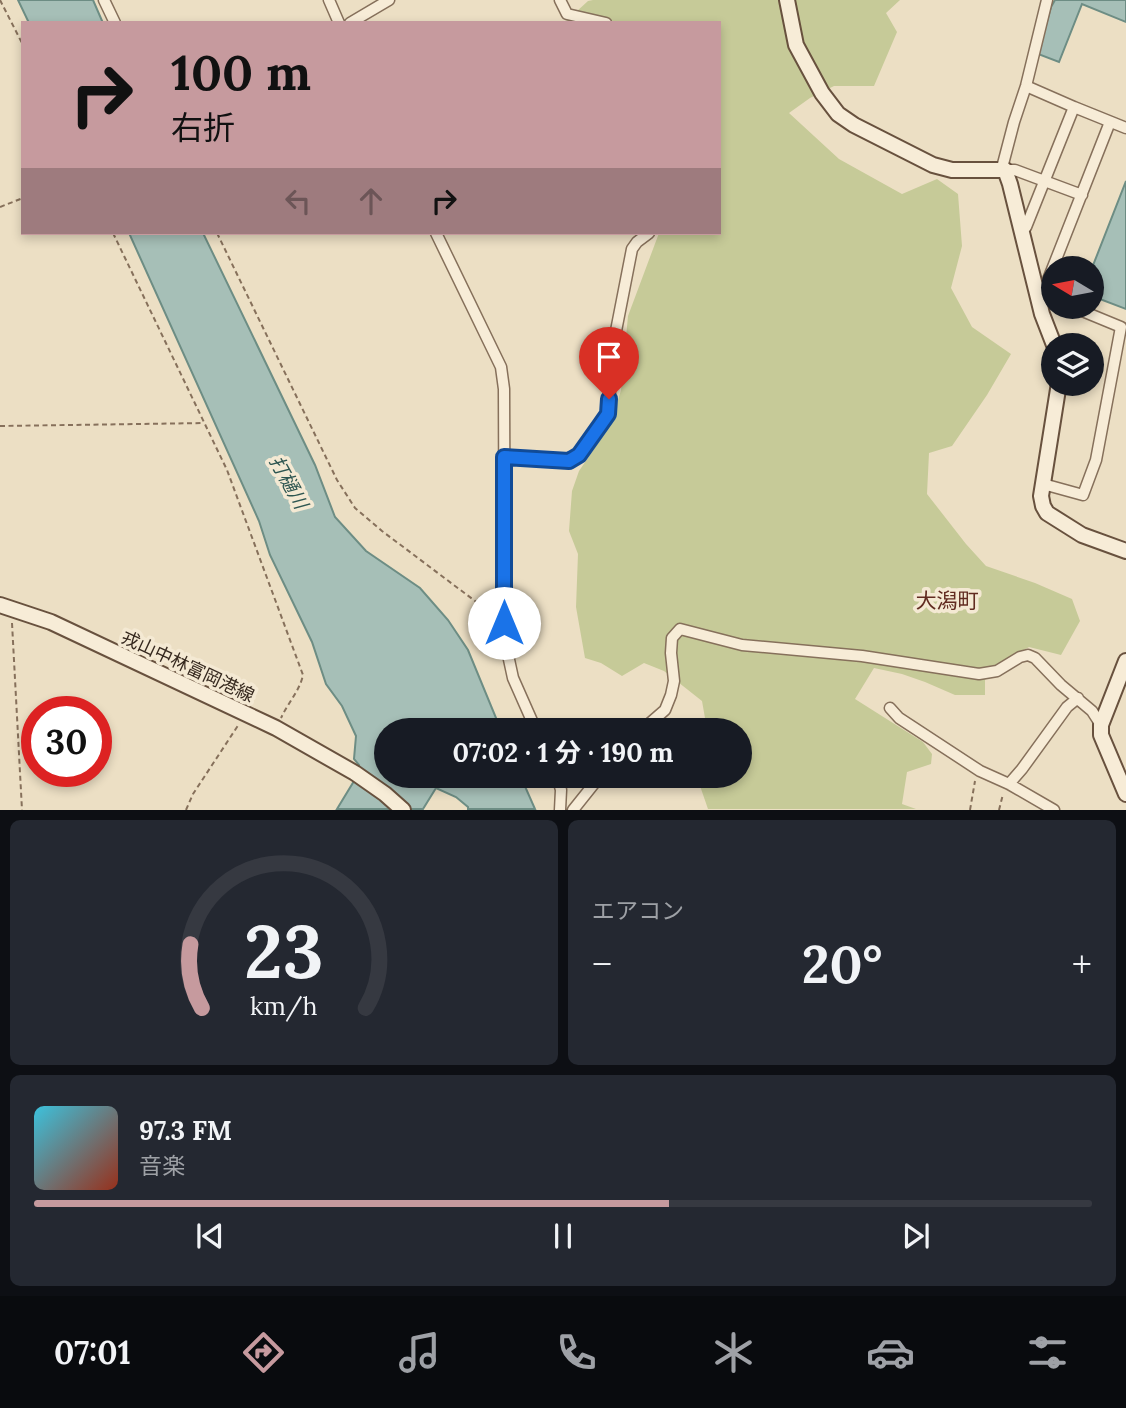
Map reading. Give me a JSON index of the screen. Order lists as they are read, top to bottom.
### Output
{
  "streets": {
    "main road": ["戎山中林富岡港線"]
  },
  "districts": ["大潟町"],
  "water": ["打樋川"],
  "north": "left",
  "page": {
    "turn": ["100 m", "右折"],
    "limit": "30",
    "trip": "07:02 · 1 分 · 190 m",
    "tile": "エアコン",
    "heat": ["−", "20°", "+"],
    "song": ["97.3 FM", "音楽"],
    "tabs": "07:01",
    "gauge": ["23", "km/h"]
  }
}
